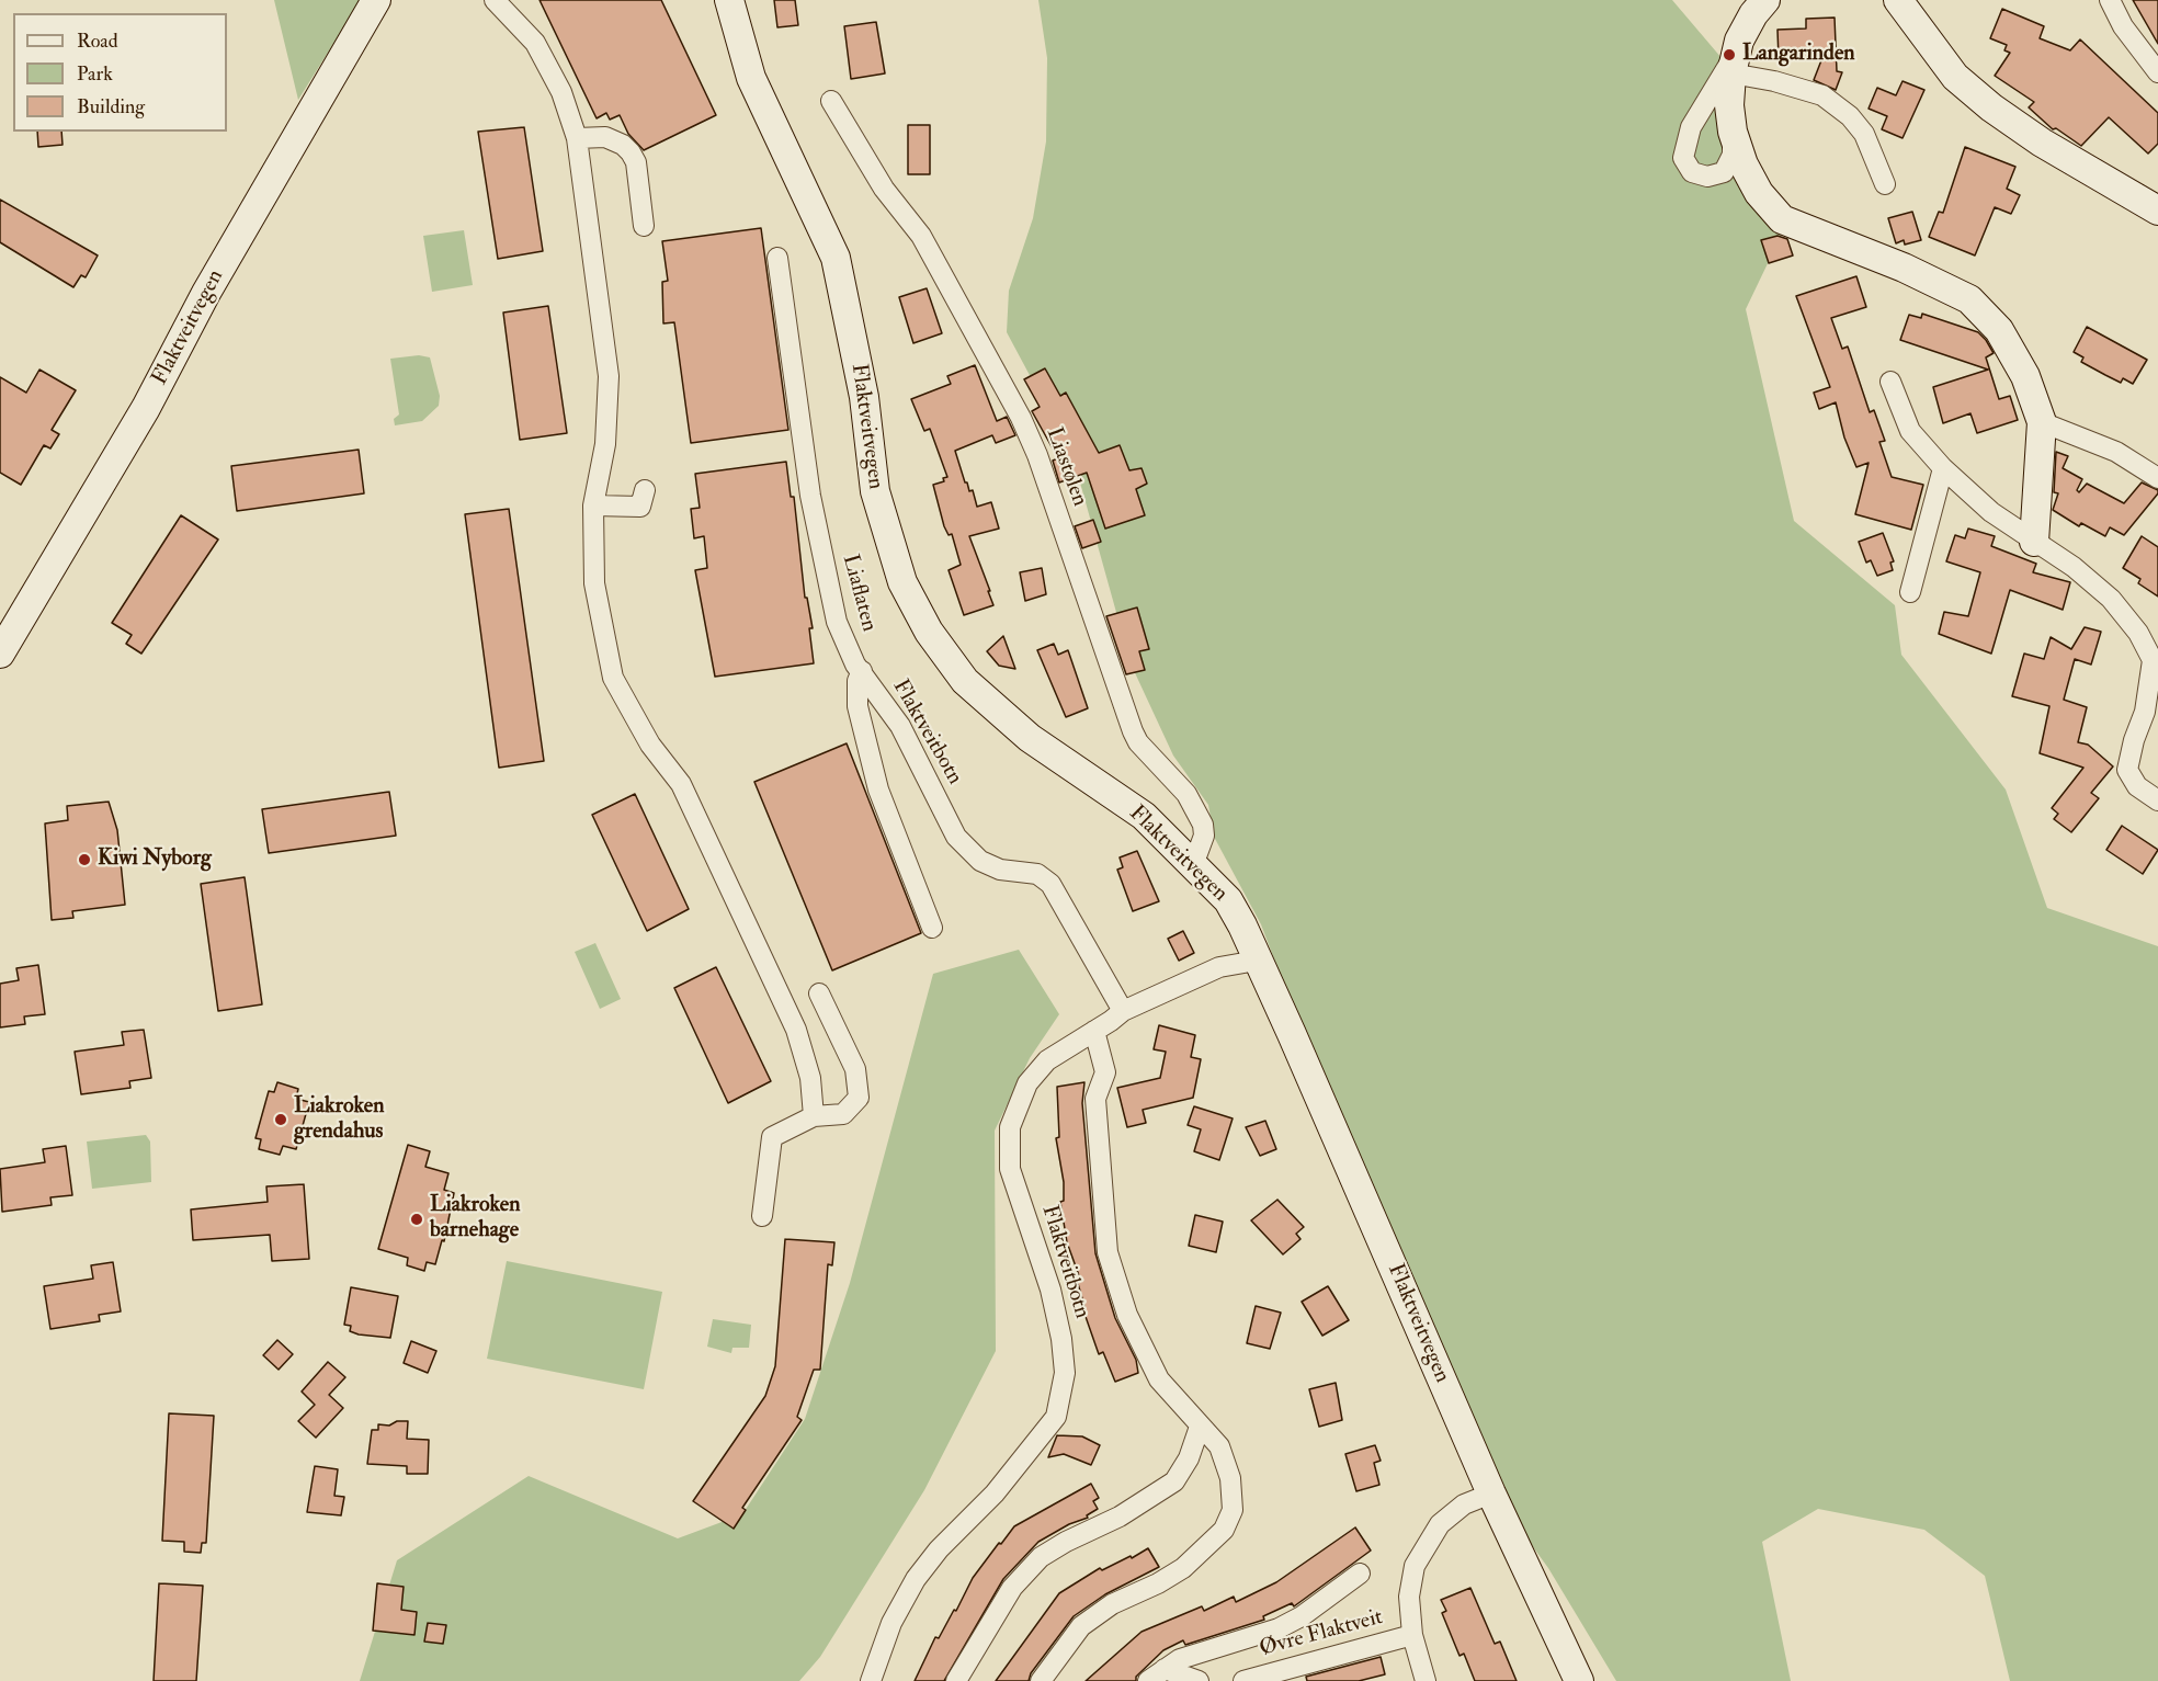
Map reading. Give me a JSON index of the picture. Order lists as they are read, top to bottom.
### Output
{
  "streets": {
    "main road": ["Flaktveitvegen"],
    "street": [
      "Liastølen",
      "Liaflaten",
      "Flaktveitbotn",
      "Øvre Flaktveit"
    ]
  },
  "crossings": [
    ["Flaktveitvegen", "Liastølen"],
    ["Flaktveitvegen", "Flaktveitbotn"],
    ["Flaktveitvegen", "Øvre Flaktveit"],
    ["Liaflaten", "Flaktveitbotn"]
  ],
  "places": [
    "Langarinden",
    "Kiwi Nyborg",
    "Liakroken grendahus",
    "Liakroken barnehage"
  ],
  "legend": ["Road", "Park", "Building"]
}
